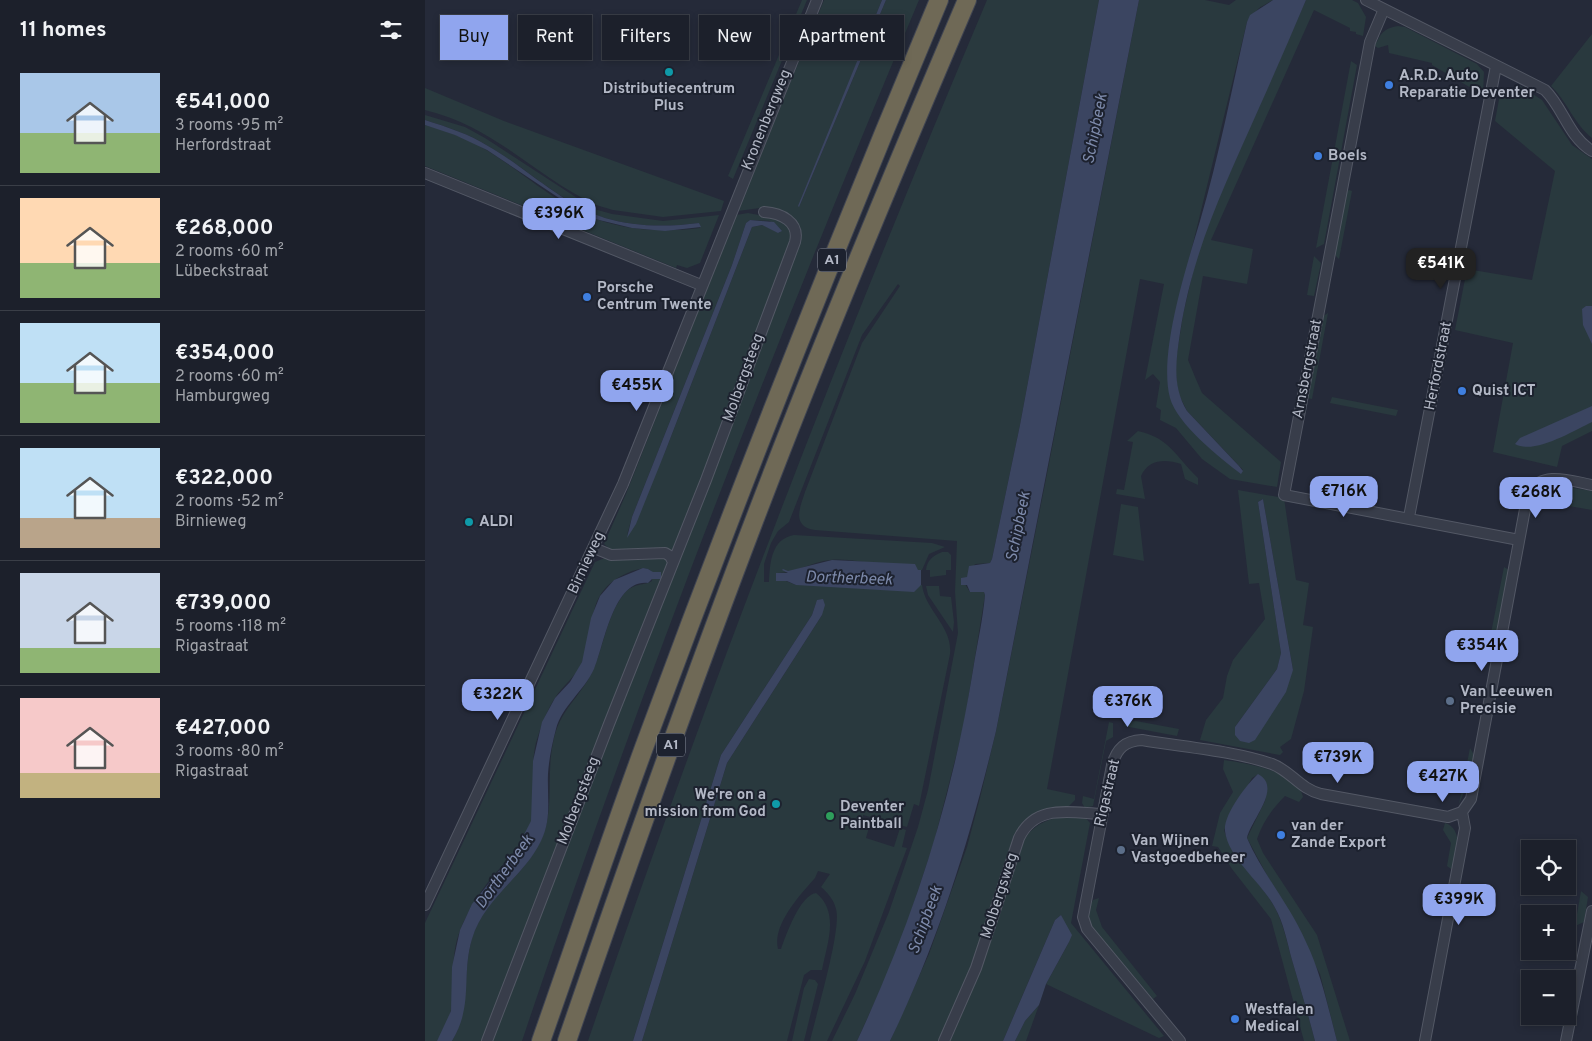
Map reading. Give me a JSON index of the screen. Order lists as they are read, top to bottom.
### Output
{
  "streets": {
    "highway": ["A1"],
    "street": [
      "Kronenbergweg",
      "Herfordstraat",
      "Arnsbergstraat",
      "Molbergsteeg",
      "Birnieweg",
      "Rigastraat",
      "Molbergsweg"
    ]
  },
  "crossings": [
    ["Kronenbergweg", "Birnieweg"],
    ["Herfordstraat", "Arnsbergstraat"],
    ["Rigastraat", "Molbergsweg"]
  ],
  "water": ["Schipbeek", "Dortherbeek"],
  "places": [
    "Distributiecentrum Plus",
    "A.R.D. Auto Reparatie Deventer",
    "Boels",
    "Porsche Centrum Twente",
    "Quist ICT",
    "ALDI",
    "Van Leeuwen Precisie",
    "We're on a mission from God",
    "Deventer Paintball",
    "van der Zande Export",
    "Van Wijnen Vastgoedbeheer",
    "Westfalen Medical"
  ],
  "page": {
    "heading": "11 homes",
    "chip": [
      "Buy",
      "Rent",
      "Filters",
      "New",
      "Apartment"
    ],
    "list": [
      {
        "name": "€541,000",
        "note": "3 rooms · 95 m² · Herfordstraat"
      },
      {
        "name": "€268,000",
        "note": "2 rooms · 60 m² · Lübeckstraat"
      },
      {
        "name": "€354,000",
        "note": "2 rooms · 60 m² · Hamburgweg"
      },
      {
        "name": "€322,000",
        "note": "2 rooms · 52 m² · Birnieweg"
      },
      {
        "name": "€739,000",
        "note": "5 rooms · 118 m² · Rigastraat"
      },
      {
        "name": "€427,000",
        "note": "3 rooms · 80 m² · Rigastraat"
      }
    ],
    "price": [
      "€396K",
      "€541K",
      "€455K",
      "€716K",
      "€268K",
      "€354K",
      "€322K",
      "€376K",
      "€739K",
      "€427K",
      "€399K"
    ],
    "map_buttons": ["+", "−"]
  }
}
